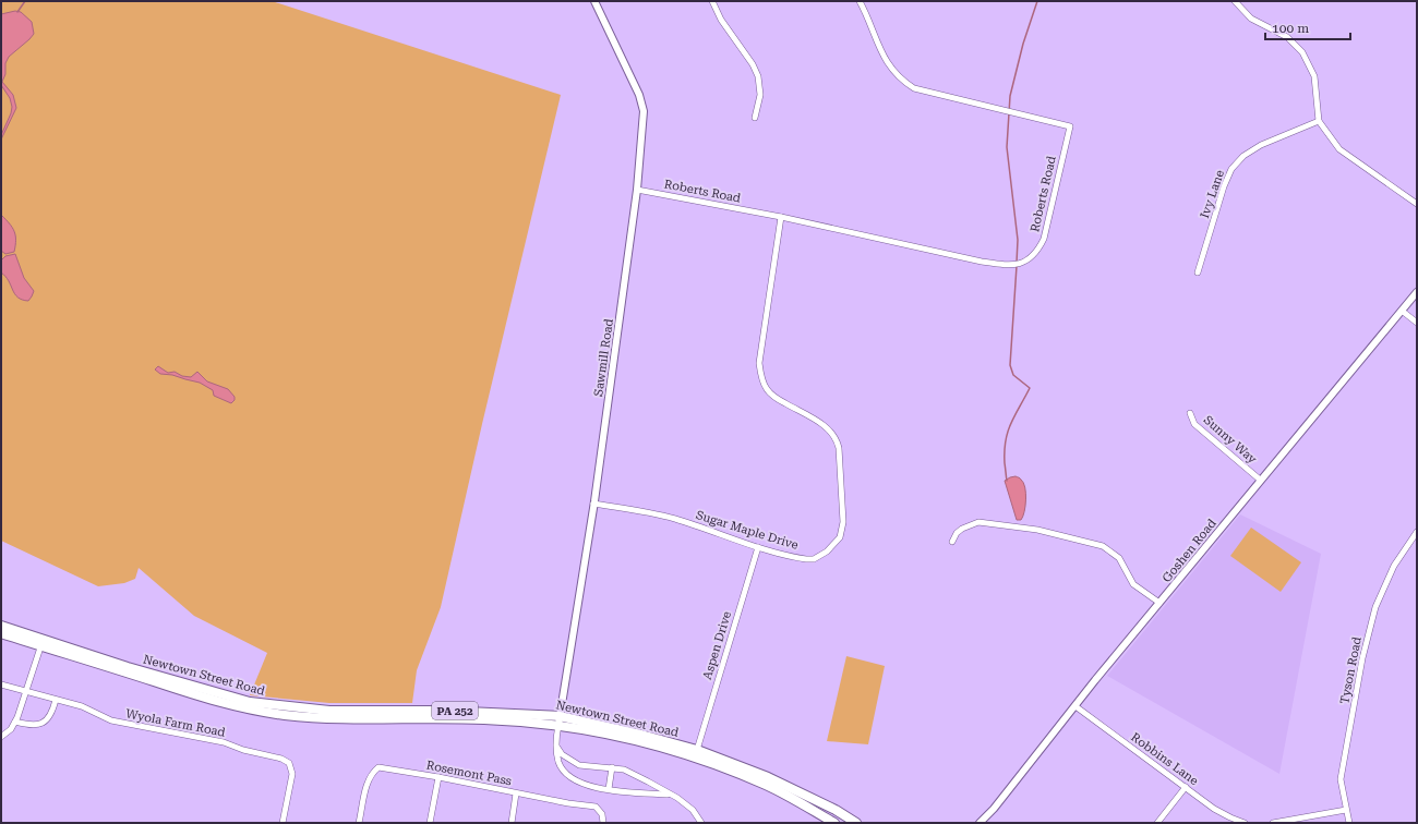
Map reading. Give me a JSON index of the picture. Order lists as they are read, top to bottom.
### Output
{
  "streets": {
    "main road": ["Newtown Street Road", "PA 252"],
    "street": [
      "Roberts Road",
      "Ivy Lane",
      "Sawmill Road",
      "Sunny Way",
      "Sugar Maple Drive",
      "Goshen Road",
      "Aspen Drive",
      "Tyson Road",
      "Wyola Farm Road",
      "Robbins Lane",
      "Rosemont Pass"
    ]
  },
  "crossings": [
    ["Roberts Road", "Sawmill Road"],
    ["Roberts Road", "Sugar Maple Drive"],
    ["Sawmill Road", "Sugar Maple Drive"],
    ["Sawmill Road", "Newtown Street Road"],
    ["Sunny Way", "Goshen Road"],
    ["Sugar Maple Drive", "Aspen Drive"],
    ["Goshen Road", "Robbins Lane"],
    ["Aspen Drive", "Newtown Street Road"]
  ],
  "scale_bar": "100 m"
}
